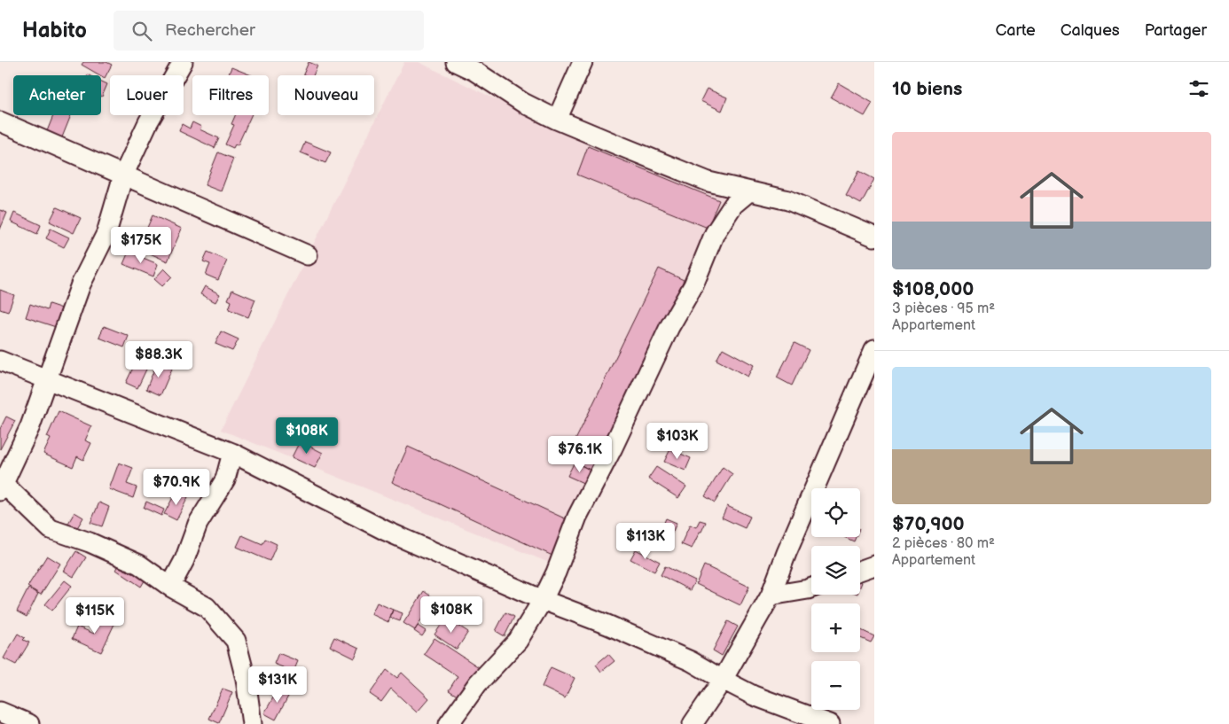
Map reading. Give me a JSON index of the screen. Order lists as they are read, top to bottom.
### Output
{
  "page": {
    "header": "Habito",
    "search": "Rechercher",
    "nav": ["Carte", "Calques", "Partager"],
    "heading": "10 biens",
    "chip": [
      "Acheter",
      "Louer",
      "Filtres",
      "Nouveau"
    ],
    "list": [
      {
        "name": "$108,000",
        "note": "3 pièces · 95 m² · Appartement"
      },
      {
        "name": "$70,900",
        "note": "2 pièces · 80 m² · Appartement"
      }
    ],
    "price": [
      "$175K",
      "$88.3K",
      "$108K",
      "$103K",
      "$76.1K",
      "$70.9K",
      "$113K",
      "$108K",
      "$115K",
      "$131K"
    ],
    "map_buttons": ["+", "−"]
  }
}
